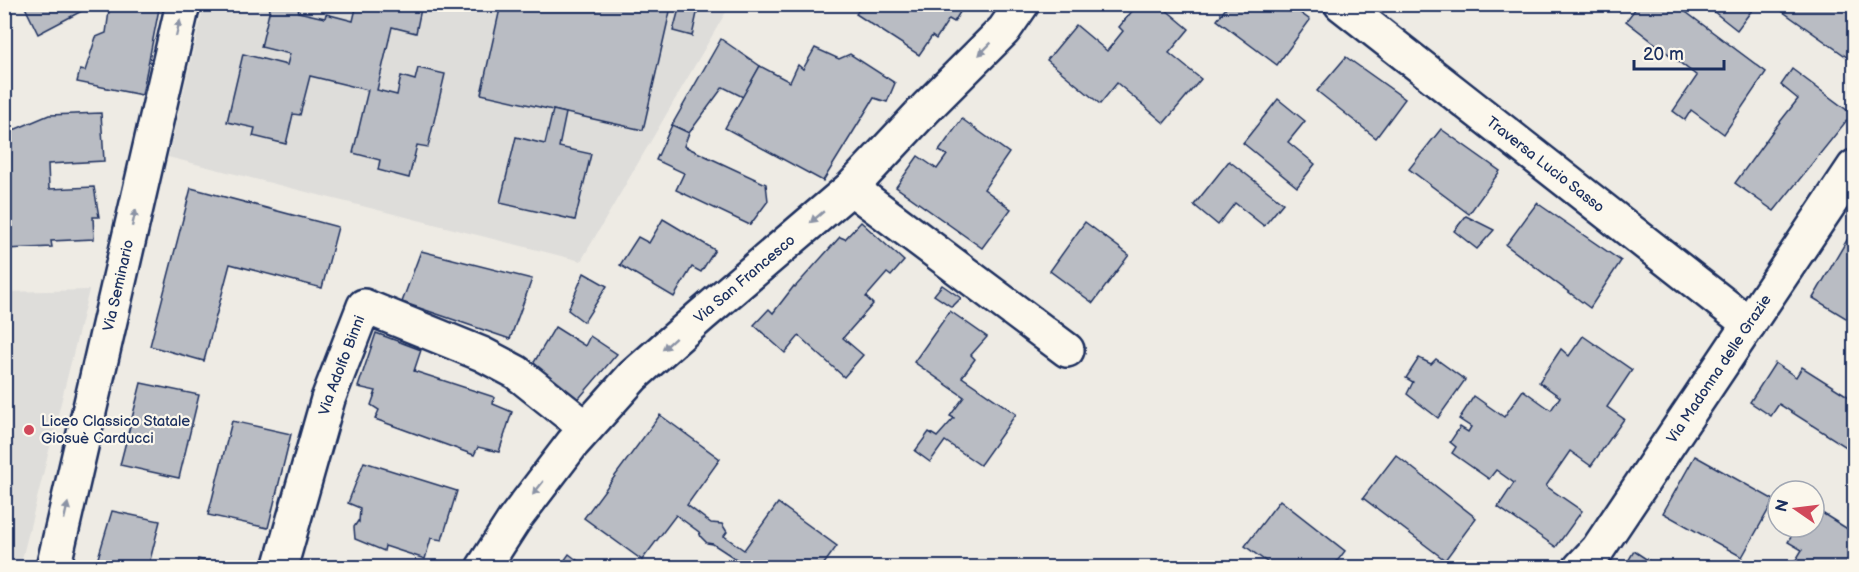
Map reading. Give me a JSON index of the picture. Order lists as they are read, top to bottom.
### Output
{
  "streets": {
    "street": [
      "Traversa Lucio Sasso",
      "Via San Francesco",
      "Via Seminario",
      "Via Adolfo Binni",
      "Via Madonna delle Grazie"
    ]
  },
  "crossings": [
    ["Traversa Lucio Sasso", "Via Madonna delle Grazie"],
    ["Via San Francesco", "Via Adolfo Binni"]
  ],
  "one_way": ["Via San Francesco", "Via Seminario"],
  "places": ["Liceo Classico Statale Giosuè Carducci"],
  "scale_bar": "20 m",
  "north": "left"
}
